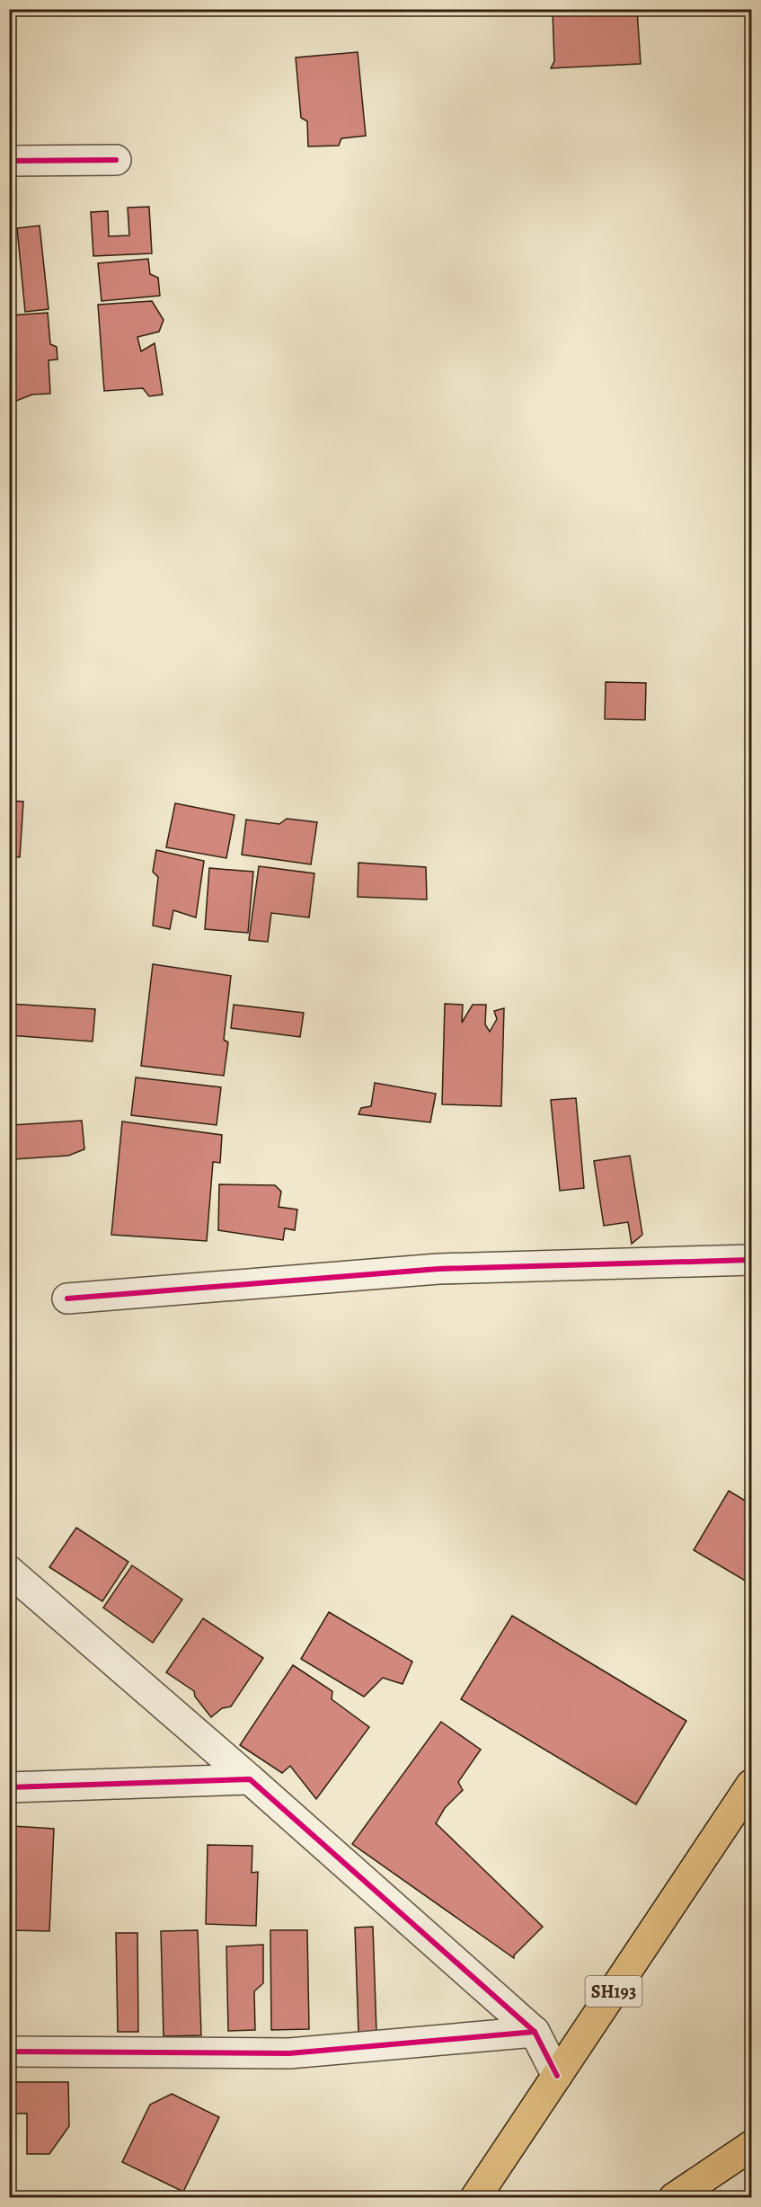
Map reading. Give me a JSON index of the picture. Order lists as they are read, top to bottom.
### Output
{
  "streets": {
    "main road": ["SH193"]
  }
}
